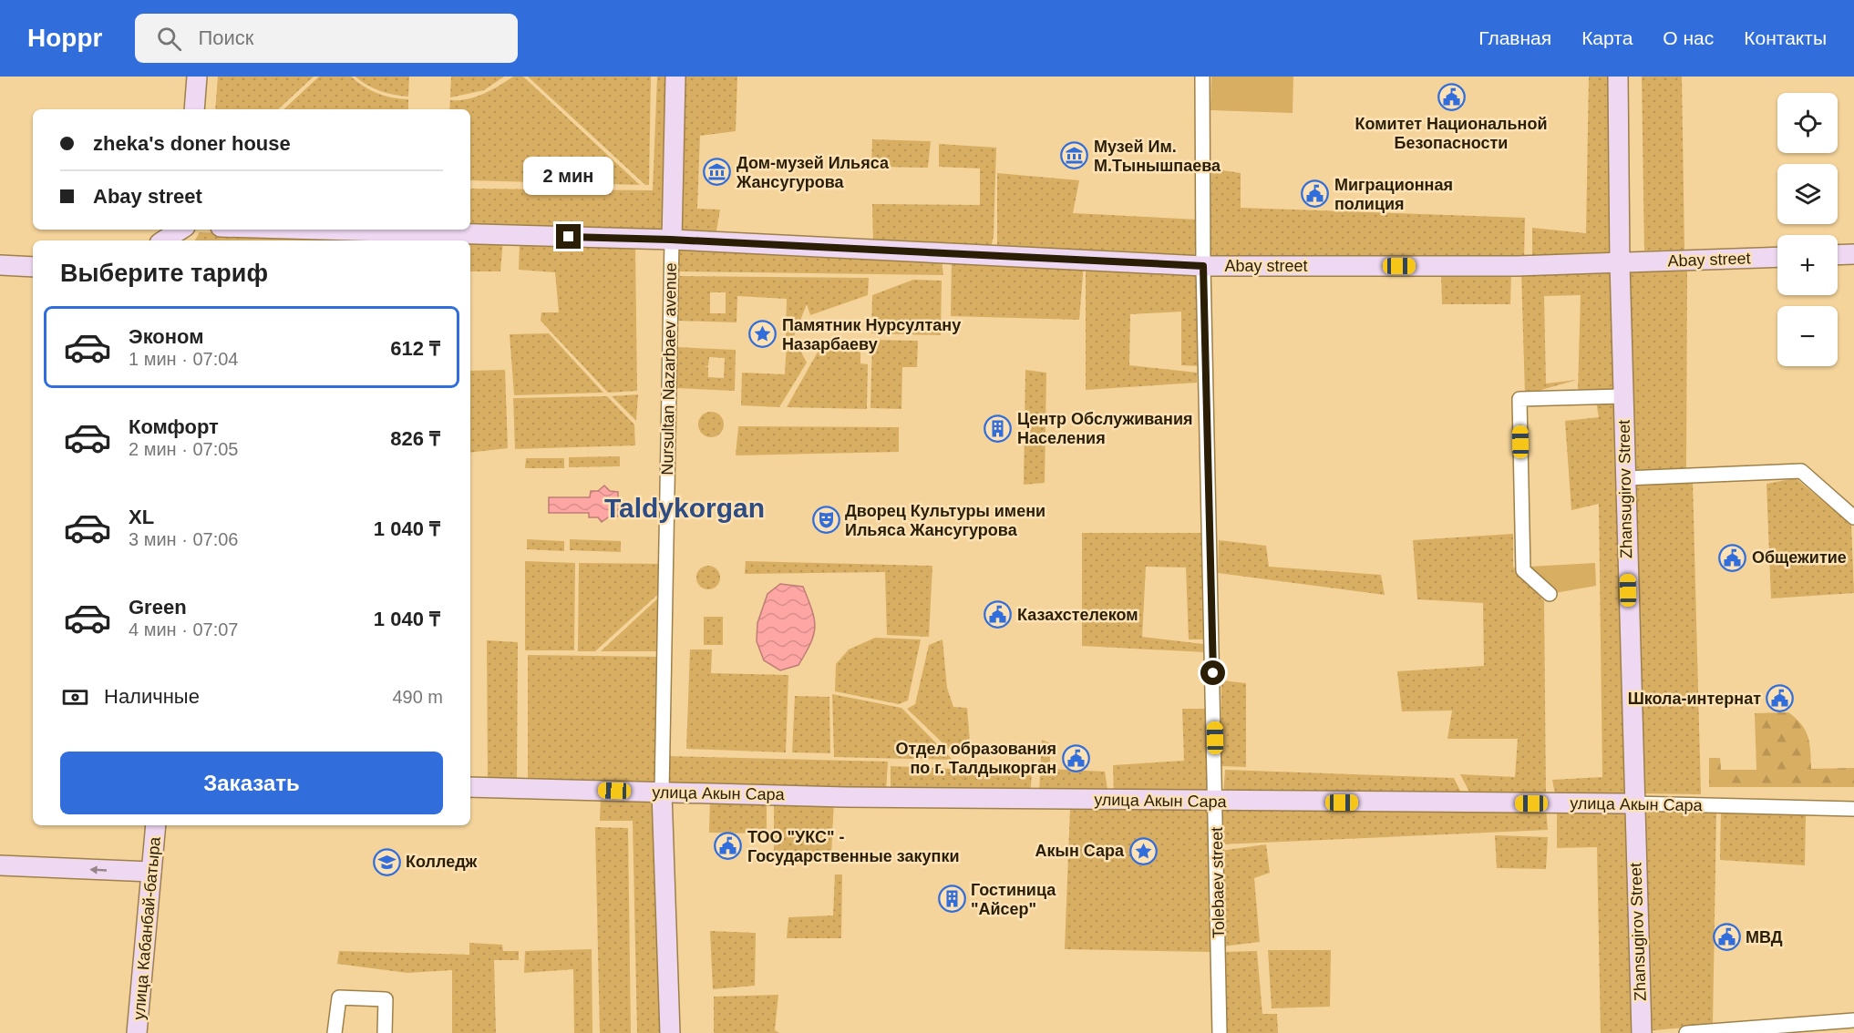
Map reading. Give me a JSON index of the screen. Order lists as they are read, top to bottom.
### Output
{
  "streets": {
    "main road": [
      "Abay street",
      "Nursultan Nazarbaev avenue",
      "Zhansugirov Street",
      "улица Акын Сара",
      "улица Кабанбай-батыра"
    ],
    "street": ["Tolebaev street"]
  },
  "crossings": [
    ["Abay street", "Nursultan Nazarbaev avenue"],
    ["Abay street", "Zhansugirov Street"],
    ["Abay street", "Tolebaev street"],
    ["Nursultan Nazarbaev avenue", "улица Акын Сара"],
    ["Zhansugirov Street", "улица Акын Сара"],
    ["улица Акын Сара", "Tolebaev street"]
  ],
  "districts": ["Taldykorgan"],
  "places": {
    "public building": [
      "Комитет Национальной Безопасности",
      "Миграционная полиция",
      "Общежитие",
      "Казахстелеком",
      "Школа-интернат",
      "Отдел образования по г. Талдыкорган",
      "ТОО \"УКС\" - Государственные закупки",
      "МВД"
    ],
    "museum": ["Музей Им. М.Тынышпаева", "Дом-музей Ильяса Жансугурова"],
    "place": ["Памятник Нурсултану Назарбаеву", "Акын Сара"],
    "building": ["Центр Обслуживания Населения", "Гостиница \"Айсер\""],
    "theatre": ["Дворец Культуры имени Ильяса Жансугурова"],
    "school or university": ["Колледж"]
  },
  "page": {
    "header": "Hoppr",
    "search": "Поиск",
    "nav": [
      "Главная",
      "Карта",
      "О нас",
      "Контакты"
    ],
    "map_buttons": ["+", "−"],
    "banner": ["zheka's doner house", "Abay street"],
    "bubble": "2 мин",
    "heading": "Выберите тариф",
    "list": [
      {
        "name": "Эконом",
        "note": "1 мин · 07:04",
        "value": "612 ₸"
      },
      {
        "name": "Комфорт",
        "note": "2 мин · 07:05",
        "value": "826 ₸"
      },
      {
        "name": "XL",
        "note": "3 мин · 07:06",
        "value": "1 040 ₸"
      },
      {
        "name": "Green",
        "note": "4 мин · 07:07",
        "value": "1 040 ₸"
      }
    ],
    "pay": ["Наличные", "490 m"],
    "buttons": "Заказать"
  }
}
